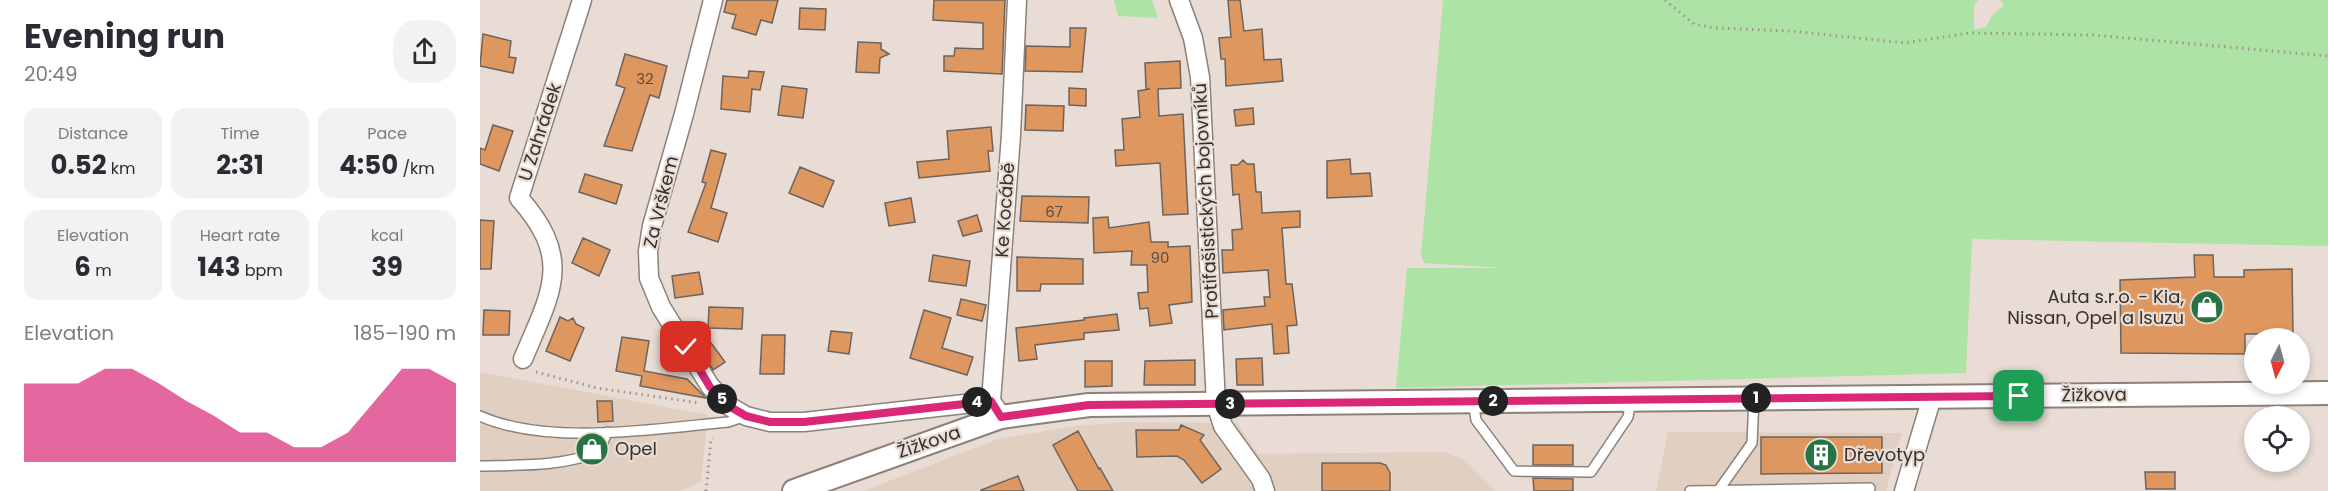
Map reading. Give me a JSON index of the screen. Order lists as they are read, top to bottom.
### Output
{
  "streets": {
    "street": [
      "U Zahrádek",
      "Protifašistických bojovníků",
      "Za Vrškem",
      "Ke Kocábě",
      "Žižkova"
    ]
  },
  "crossings": [
    ["Protifašistických bojovníků", "Žižkova"],
    ["Za Vrškem", "Ke Kocábě"],
    ["Za Vrškem", "Žižkova"],
    ["Ke Kocábě", "Žižkova"]
  ],
  "places": {
    "shop": ["Auta s.r.o. - Kia, Nissan, Opel a Isuzu", "Opel"],
    "building": ["Dřevotyp"]
  },
  "house_numbers": ["32", "67", "90"],
  "north": "bottom",
  "page": {
    "heading": ["Evening run", "20:49"],
    "stats": [
      ["Distance", "0.52 km"],
      ["Time", "2:31"],
      ["Pace", "4:50 /km"],
      ["Elevation", "6 m"],
      ["Heart rate", "143 bpm"],
      ["kcal", "39"]
    ],
    "chart": ["Elevation", "185–190 m"],
    "pins": [
      "1",
      "5",
      "2",
      "4",
      "3"
    ]
  }
}
